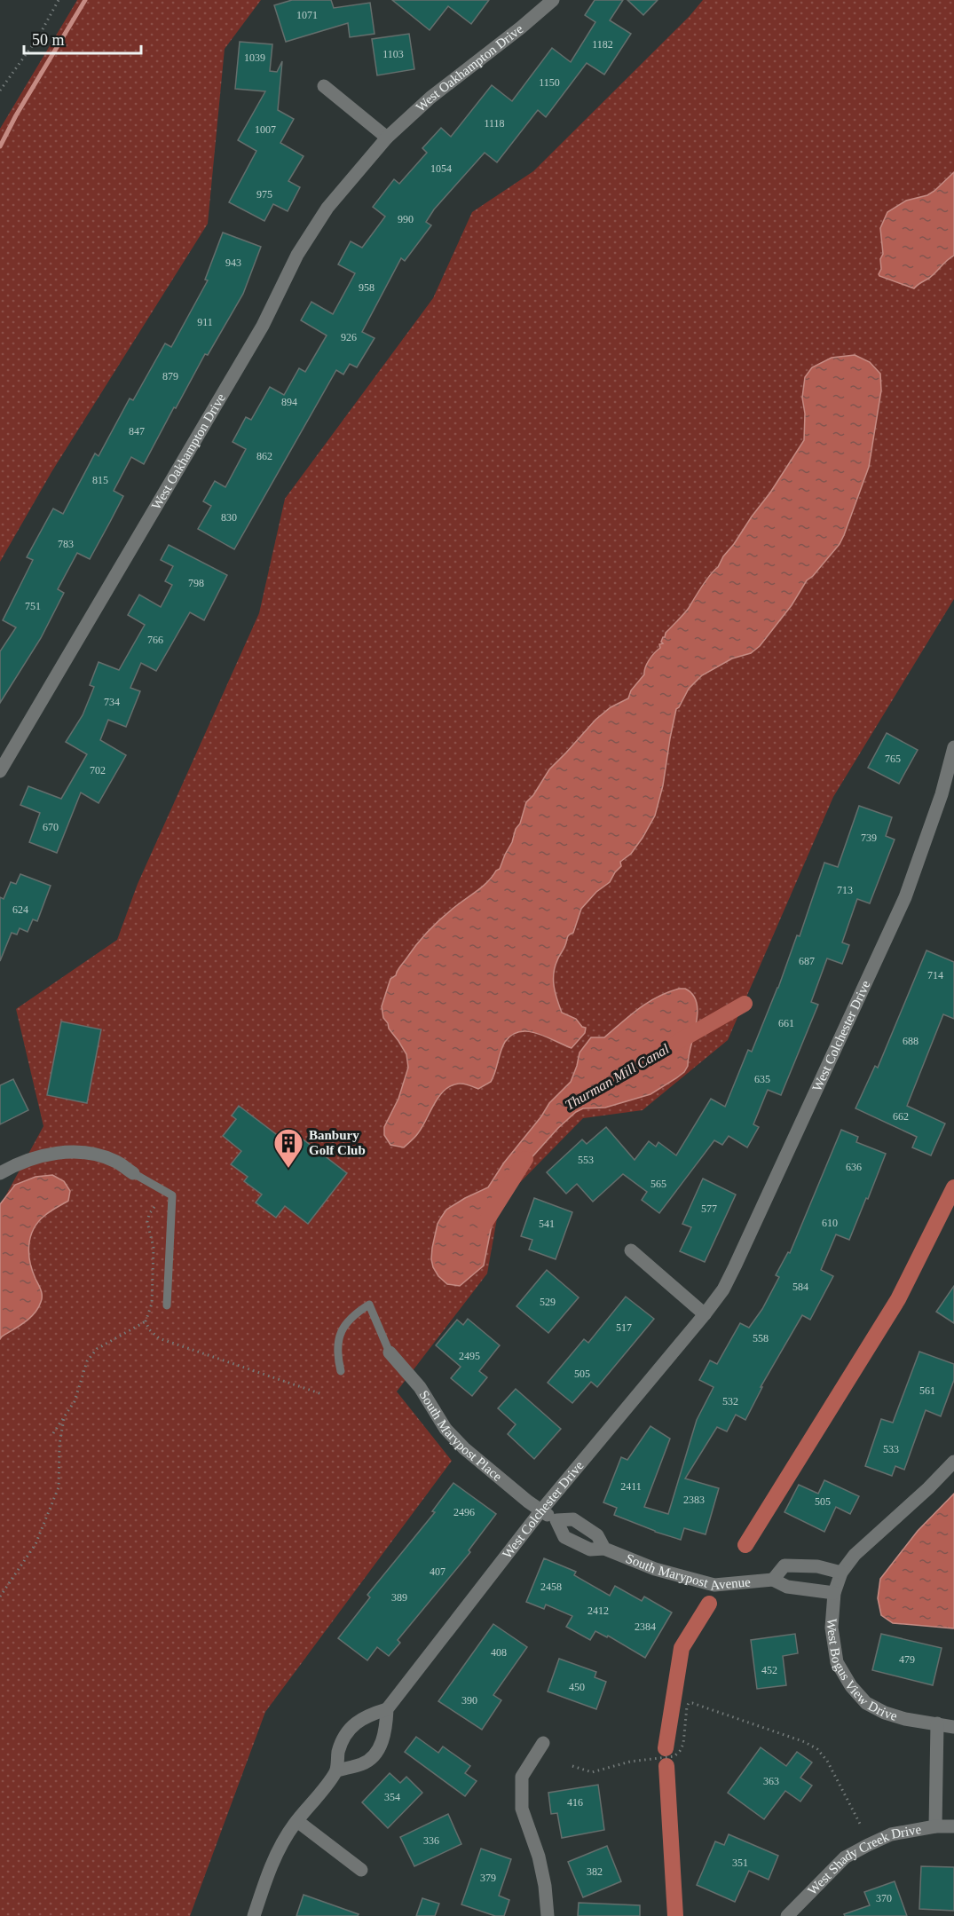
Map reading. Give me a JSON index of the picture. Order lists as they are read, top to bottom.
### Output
{
  "streets": {
    "street": [
      "West Oakhampton Drive",
      "West Colchester Drive",
      "South Marypost Place",
      "South Marypost Avenue",
      "West Bogus View Drive",
      "West Shady Creek Drive"
    ]
  },
  "crossings": [
    ["West Colchester Drive", "South Marypost Place"],
    ["West Colchester Drive", "South Marypost Avenue"],
    ["South Marypost Place", "South Marypost Avenue"],
    ["South Marypost Avenue", "West Bogus View Drive"]
  ],
  "water": ["Thurman Mill Canal"],
  "places": {
    "building": ["Banbury Golf Club"]
  },
  "house_numbers": [
    "1071",
    "1182",
    "1103",
    "1039",
    "1150",
    "1118",
    "1007",
    "1054",
    "975",
    "990",
    "943",
    "958",
    "911",
    "926",
    "879",
    "894",
    "847",
    "862",
    "815",
    "830",
    "783",
    "798",
    "751",
    "766",
    "734",
    "765",
    "702",
    "670",
    "739",
    "713",
    "624",
    "687",
    "714",
    "661",
    "688",
    "635",
    "662",
    "553",
    "636",
    "565",
    "577",
    "610",
    "541",
    "584",
    "529",
    "517",
    "558",
    "2495",
    "505",
    "561",
    "532",
    "533",
    "2411",
    "2383",
    "505",
    "2496",
    "407",
    "2458",
    "389",
    "2412",
    "2384",
    "408",
    "479",
    "452",
    "450",
    "390",
    "363",
    "354",
    "416",
    "336",
    "351",
    "382",
    "379",
    "370"
  ],
  "scale_bar": "50 m"
}
